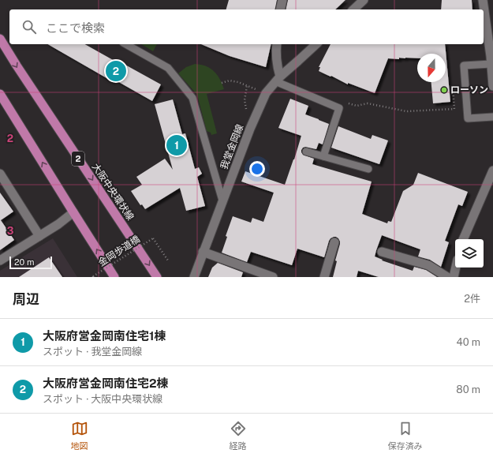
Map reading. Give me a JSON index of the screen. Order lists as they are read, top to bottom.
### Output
{
  "streets": {
    "main road": ["2", "大阪中央環状線"],
    "street": ["我堂金岡線"],
    "path": ["金岡歩道橋"]
  },
  "places": ["ローソン"],
  "scale_bar": "20 m",
  "north": "bottom",
  "page": {
    "search": "ここで検索",
    "pins": ["2", "1"],
    "scale": "20 m",
    "heading": ["周辺", "2件"],
    "list": [
      {
        "mark": "1",
        "name": "大阪府営金岡南住宅1棟",
        "note": "スポット · 我堂金岡線",
        "value": "40 m"
      },
      {
        "mark": "2",
        "name": "大阪府営金岡南住宅2棟",
        "note": "スポット · 大阪中央環状線",
        "value": "80 m"
      }
    ],
    "nav": ["地図", "経路", "保存済み"]
  },
  "grid": {
    "rows": ["2", "3"]
  }
}
